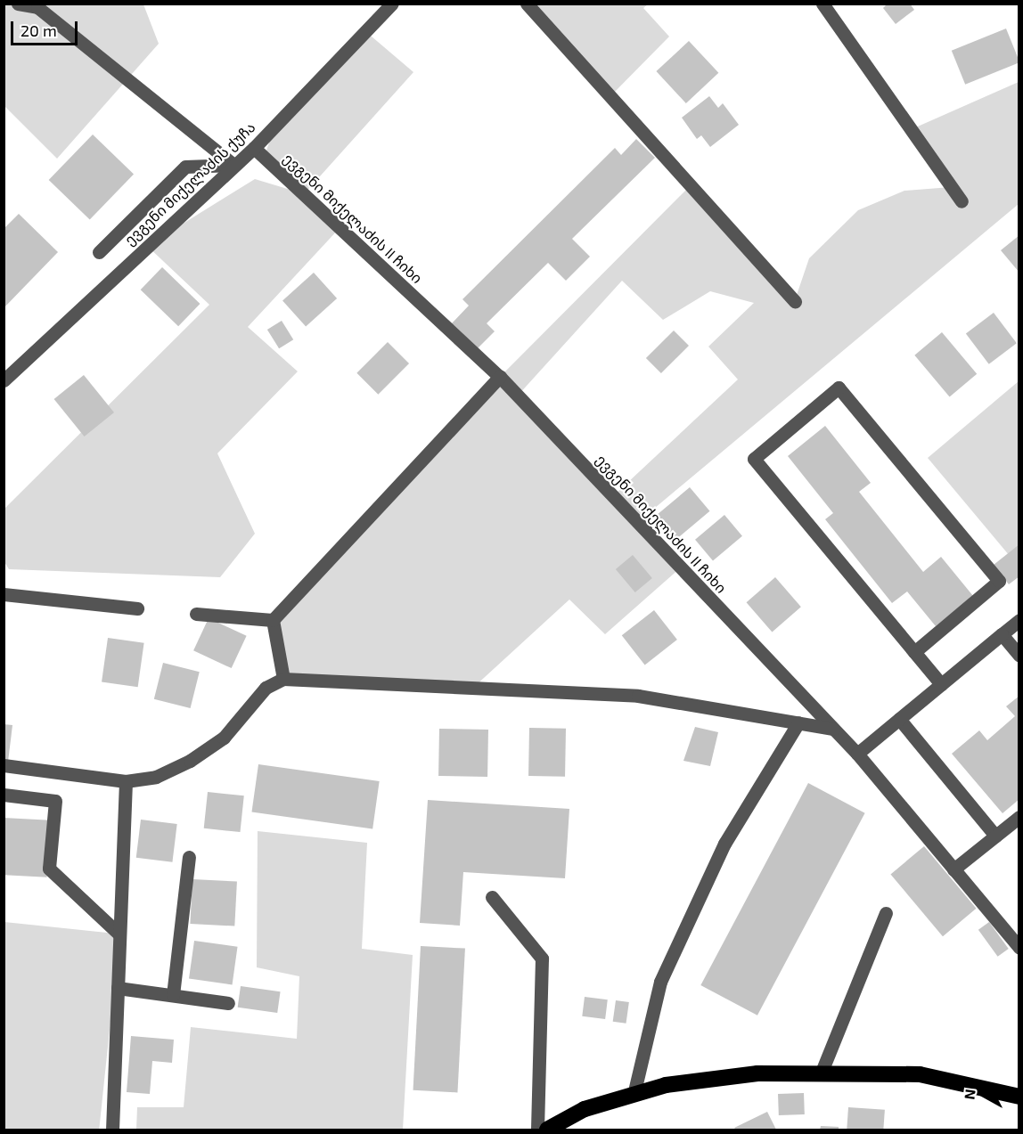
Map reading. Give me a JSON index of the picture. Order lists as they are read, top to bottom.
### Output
{
  "streets": {
    "street": ["ევგენი მიქელაძის ქუჩა", "ევგენი მიქელაძის II ჩიხი"]
  },
  "crossings": [
    ["ევგენი მიქელაძის ქუჩა", "ევგენი მიქელაძის II ჩიხი"]
  ],
  "scale_bar": "20 m",
  "north": "left"
}
